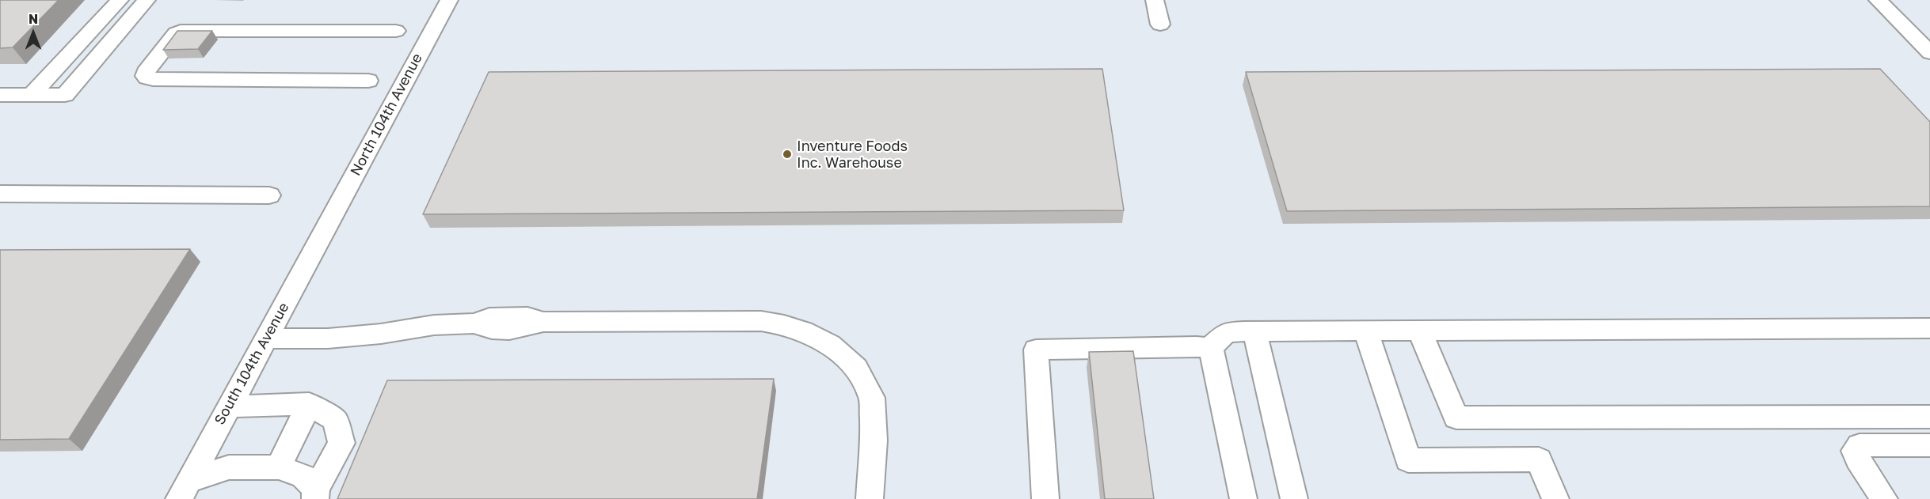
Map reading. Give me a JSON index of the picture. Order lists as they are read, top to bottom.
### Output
{
  "streets": {
    "street": ["North 104th Avenue", "South 104th Avenue"]
  },
  "crossings": [
    ["North 104th Avenue", "South 104th Avenue"]
  ],
  "places": ["Inventure Foods Inc. Warehouse"],
  "north": "top"
}
